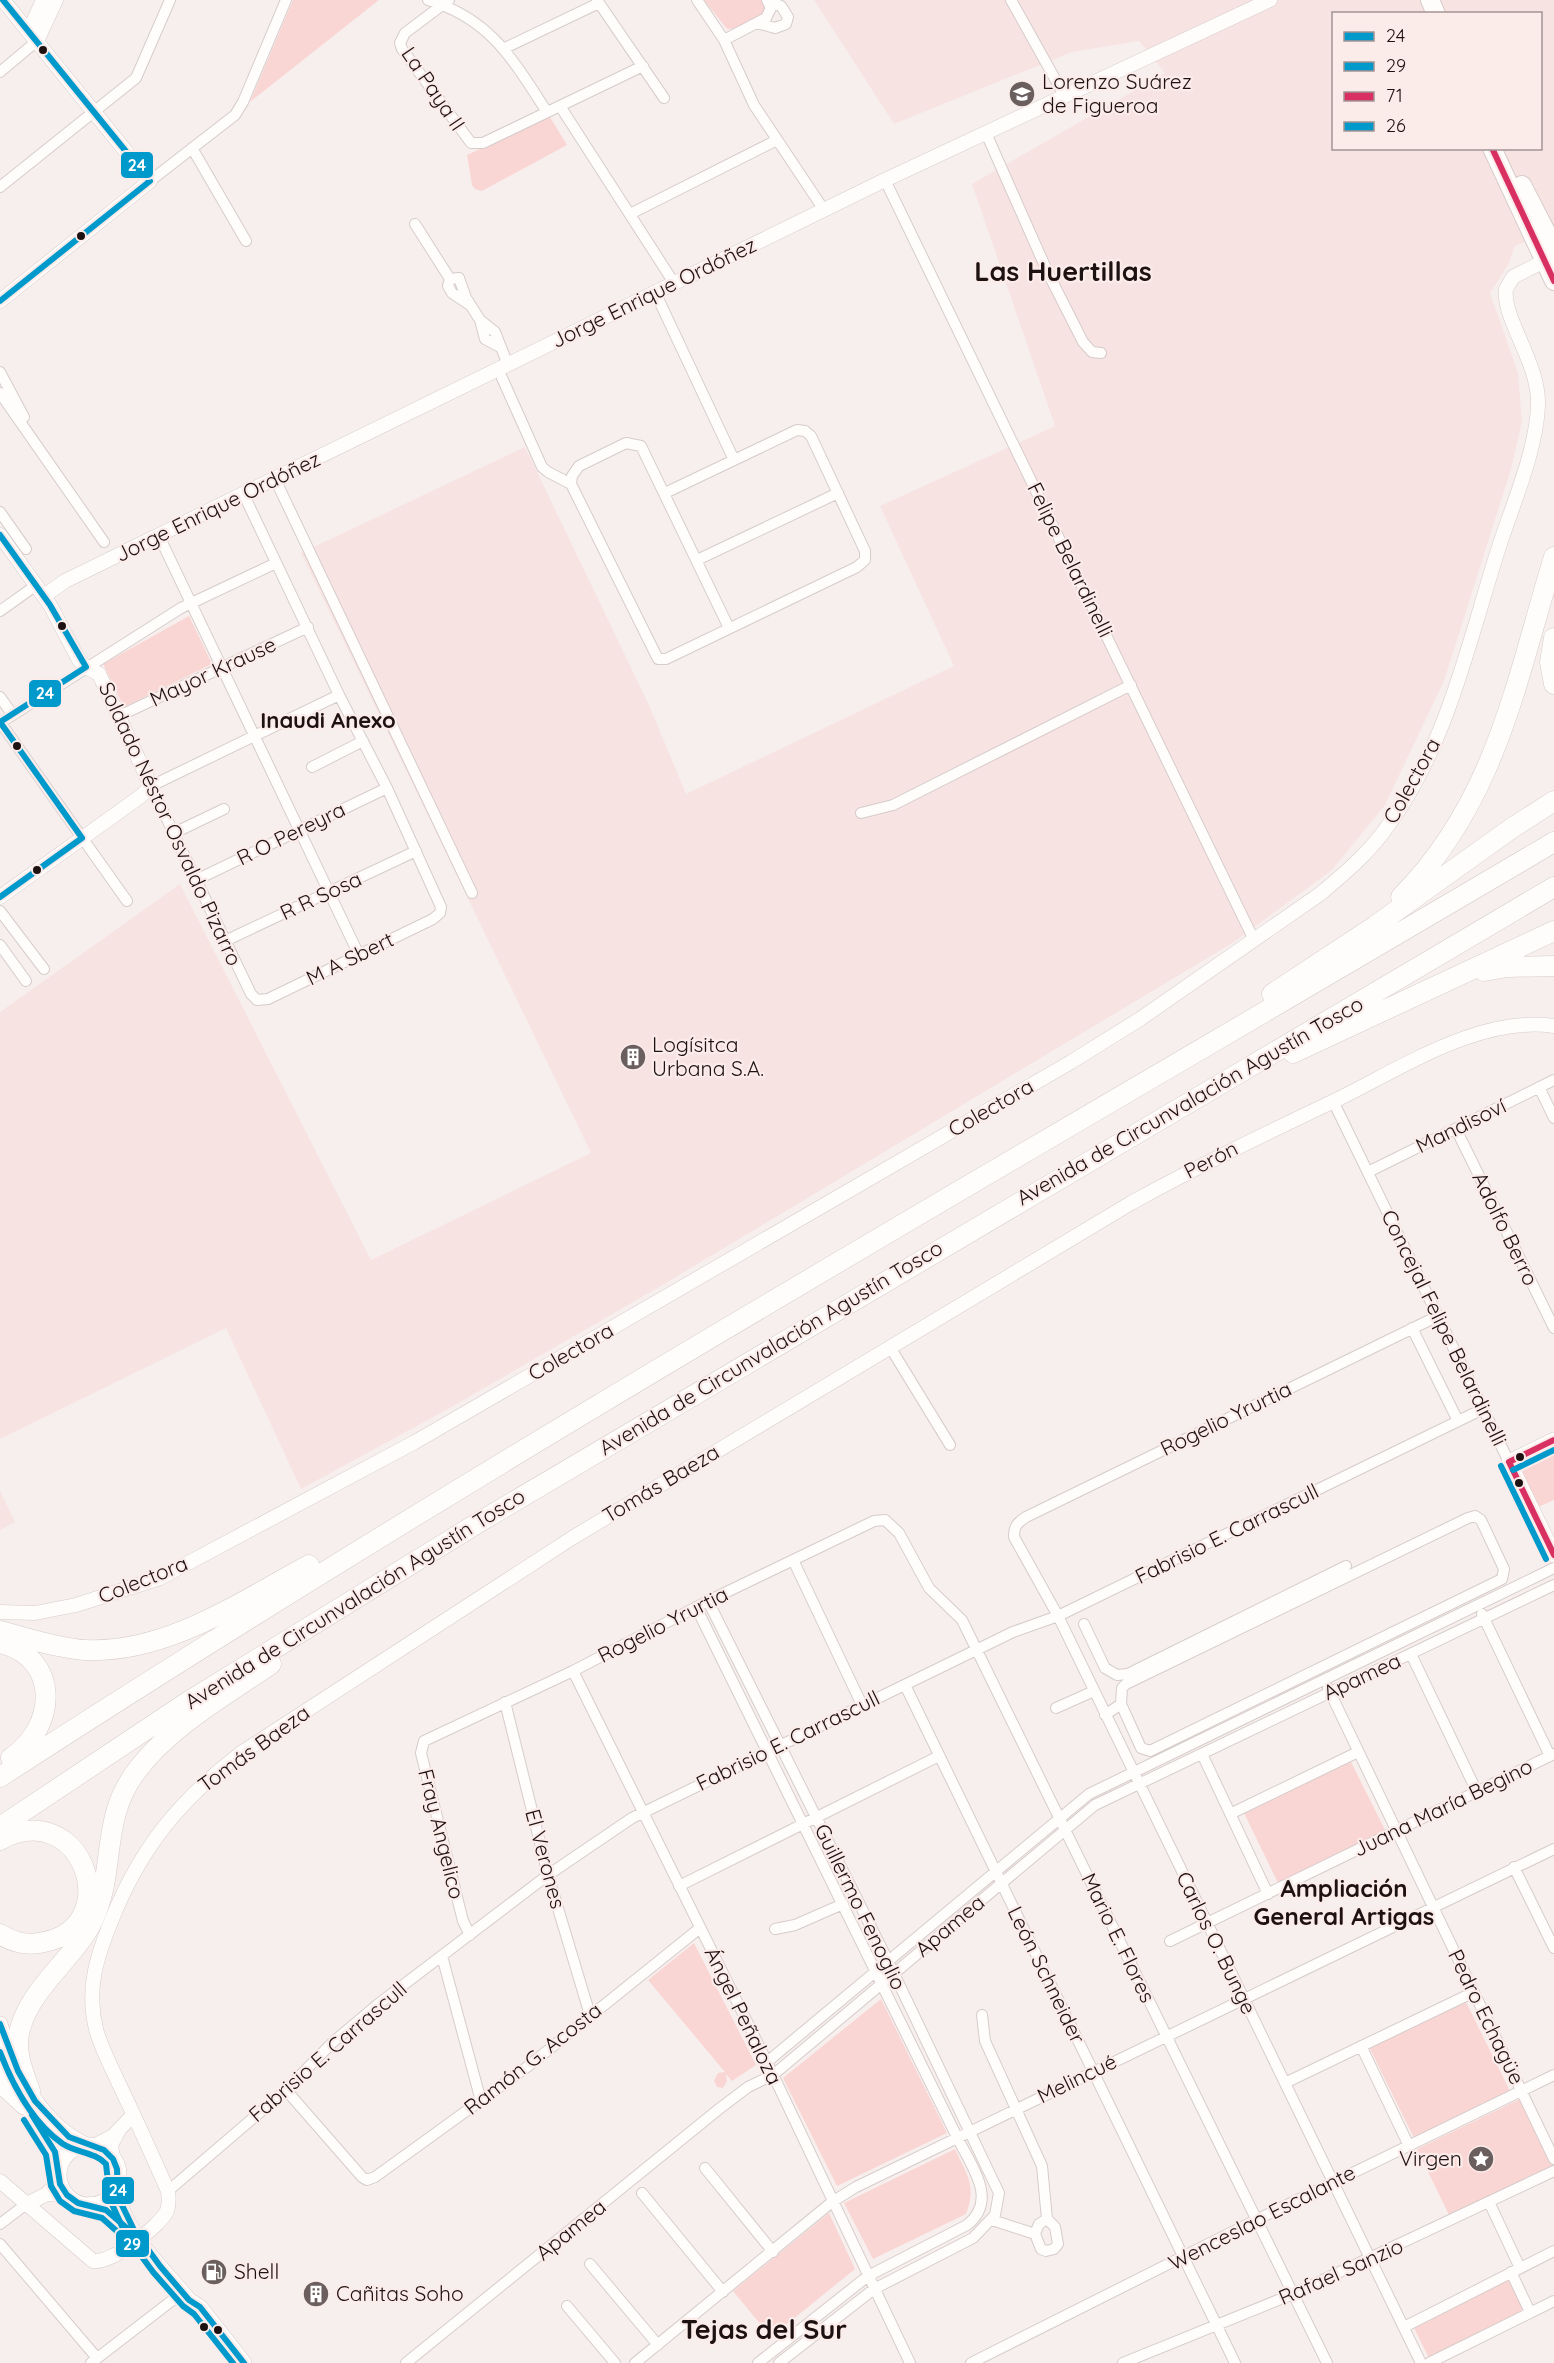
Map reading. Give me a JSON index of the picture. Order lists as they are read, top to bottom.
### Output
{
  "streets": {
    "highway": ["Avenida de Circunvalación Agustín Tosco"],
    "main road": ["Concejal Felipe Belardinelli"],
    "street": [
      "La Paya II",
      "Jorge Enrique Ordóñez",
      "Felipe Belardinelli",
      "Mayor Krause",
      "Colectora",
      "Soldado Néstor Osvaldo Pizarro",
      "R O Pereyra",
      "R R Sosa",
      "M A Sbert",
      "Mandisoví",
      "Perón",
      "Adolfo Berro",
      "Rogelio Yrurtia",
      "Tomás Baeza",
      "Fabrisio E. Carrascull",
      "Apamea",
      "Juana María Begino",
      "Fray Angelico",
      "El Verones",
      "Guillermo Fenoglio",
      "Mario E. Flores",
      "Carlos O. Bunge",
      "León Schneider",
      "Ángel Peñaloza",
      "Pedro Echagüe",
      "Ramón G. Acosta",
      "Melincué",
      "Wenceslao Escalante",
      "Rafael Sanzio"
    ]
  },
  "crossings": [
    ["Jorge Enrique Ordóñez", "Felipe Belardinelli"],
    ["Jorge Enrique Ordóñez", "Soldado Néstor Osvaldo Pizarro"],
    ["Felipe Belardinelli", "Colectora"],
    ["Mayor Krause", "Soldado Néstor Osvaldo Pizarro"],
    ["Soldado Néstor Osvaldo Pizarro", "R O Pereyra"],
    ["Soldado Néstor Osvaldo Pizarro", "R R Sosa"],
    ["Soldado Néstor Osvaldo Pizarro", "M A Sbert"],
    ["R R Sosa", "M A Sbert"],
    ["Mandisoví", "Adolfo Berro"],
    ["Mandisoví", "Concejal Felipe Belardinelli"],
    ["Perón", "Concejal Felipe Belardinelli"],
    ["Perón", "Tomás Baeza"],
    ["Concejal Felipe Belardinelli", "Rogelio Yrurtia"],
    ["Concejal Felipe Belardinelli", "Fabrisio E. Carrascull"],
    ["Rogelio Yrurtia", "Fray Angelico"],
    ["Rogelio Yrurtia", "El Verones"],
    ["Rogelio Yrurtia", "Guillermo Fenoglio"],
    ["Rogelio Yrurtia", "Mario E. Flores"],
    ["Rogelio Yrurtia", "Carlos O. Bunge"],
    ["Rogelio Yrurtia", "Ángel Peñaloza"],
    ["Tomás Baeza", "Fabrisio E. Carrascull"],
    ["Fabrisio E. Carrascull", "Fray Angelico"],
    ["Fabrisio E. Carrascull", "El Verones"],
    ["Fabrisio E. Carrascull", "Guillermo Fenoglio"],
    ["Fabrisio E. Carrascull", "Mario E. Flores"],
    ["Fabrisio E. Carrascull", "Carlos O. Bunge"],
    ["Fabrisio E. Carrascull", "León Schneider"],
    ["Fabrisio E. Carrascull", "Ángel Peñaloza"],
    ["Fabrisio E. Carrascull", "Ramón G. Acosta"],
    ["Apamea", "Guillermo Fenoglio"],
    ["Apamea", "Mario E. Flores"],
    ["Apamea", "Carlos O. Bunge"],
    ["Apamea", "León Schneider"],
    ["Apamea", "Ángel Peñaloza"],
    ["Apamea", "Pedro Echagüe"],
    ["Juana María Begino", "Carlos O. Bunge"],
    ["Juana María Begino", "Pedro Echagüe"],
    ["El Verones", "Ramón G. Acosta"],
    ["Guillermo Fenoglio", "Ángel Peñaloza"],
    ["Guillermo Fenoglio", "Melincué"],
    ["Mario E. Flores", "Melincué"],
    ["Mario E. Flores", "Wenceslao Escalante"],
    ["Mario E. Flores", "Rafael Sanzio"],
    ["Carlos O. Bunge", "Melincué"],
    ["Carlos O. Bunge", "Wenceslao Escalante"],
    ["Carlos O. Bunge", "Rafael Sanzio"],
    ["León Schneider", "Melincué"],
    ["León Schneider", "Wenceslao Escalante"],
    ["León Schneider", "Rafael Sanzio"],
    ["Ángel Peñaloza", "Ramón G. Acosta"],
    ["Ángel Peñaloza", "Melincué"],
    ["Pedro Echagüe", "Melincué"],
    ["Pedro Echagüe", "Wenceslao Escalante"]
  ],
  "districts": [
    "Las Huertillas",
    "Inaudi Anexo",
    "Ampliación General Artigas",
    "Tejas del Sur"
  ],
  "places": {
    "school or university": ["Lorenzo Suárez de Figueroa"],
    "building": ["Logísitca Urbana S.A.", "Cañitas Soho"],
    "place": ["Virgen"],
    "fuel station": ["Shell"]
  },
  "lines": [
    "transit line 24",
    "transit line 71",
    "transit line 26",
    "transit line 29"
  ],
  "legend": [
    "24",
    "29",
    "71",
    "26"
  ]
}
